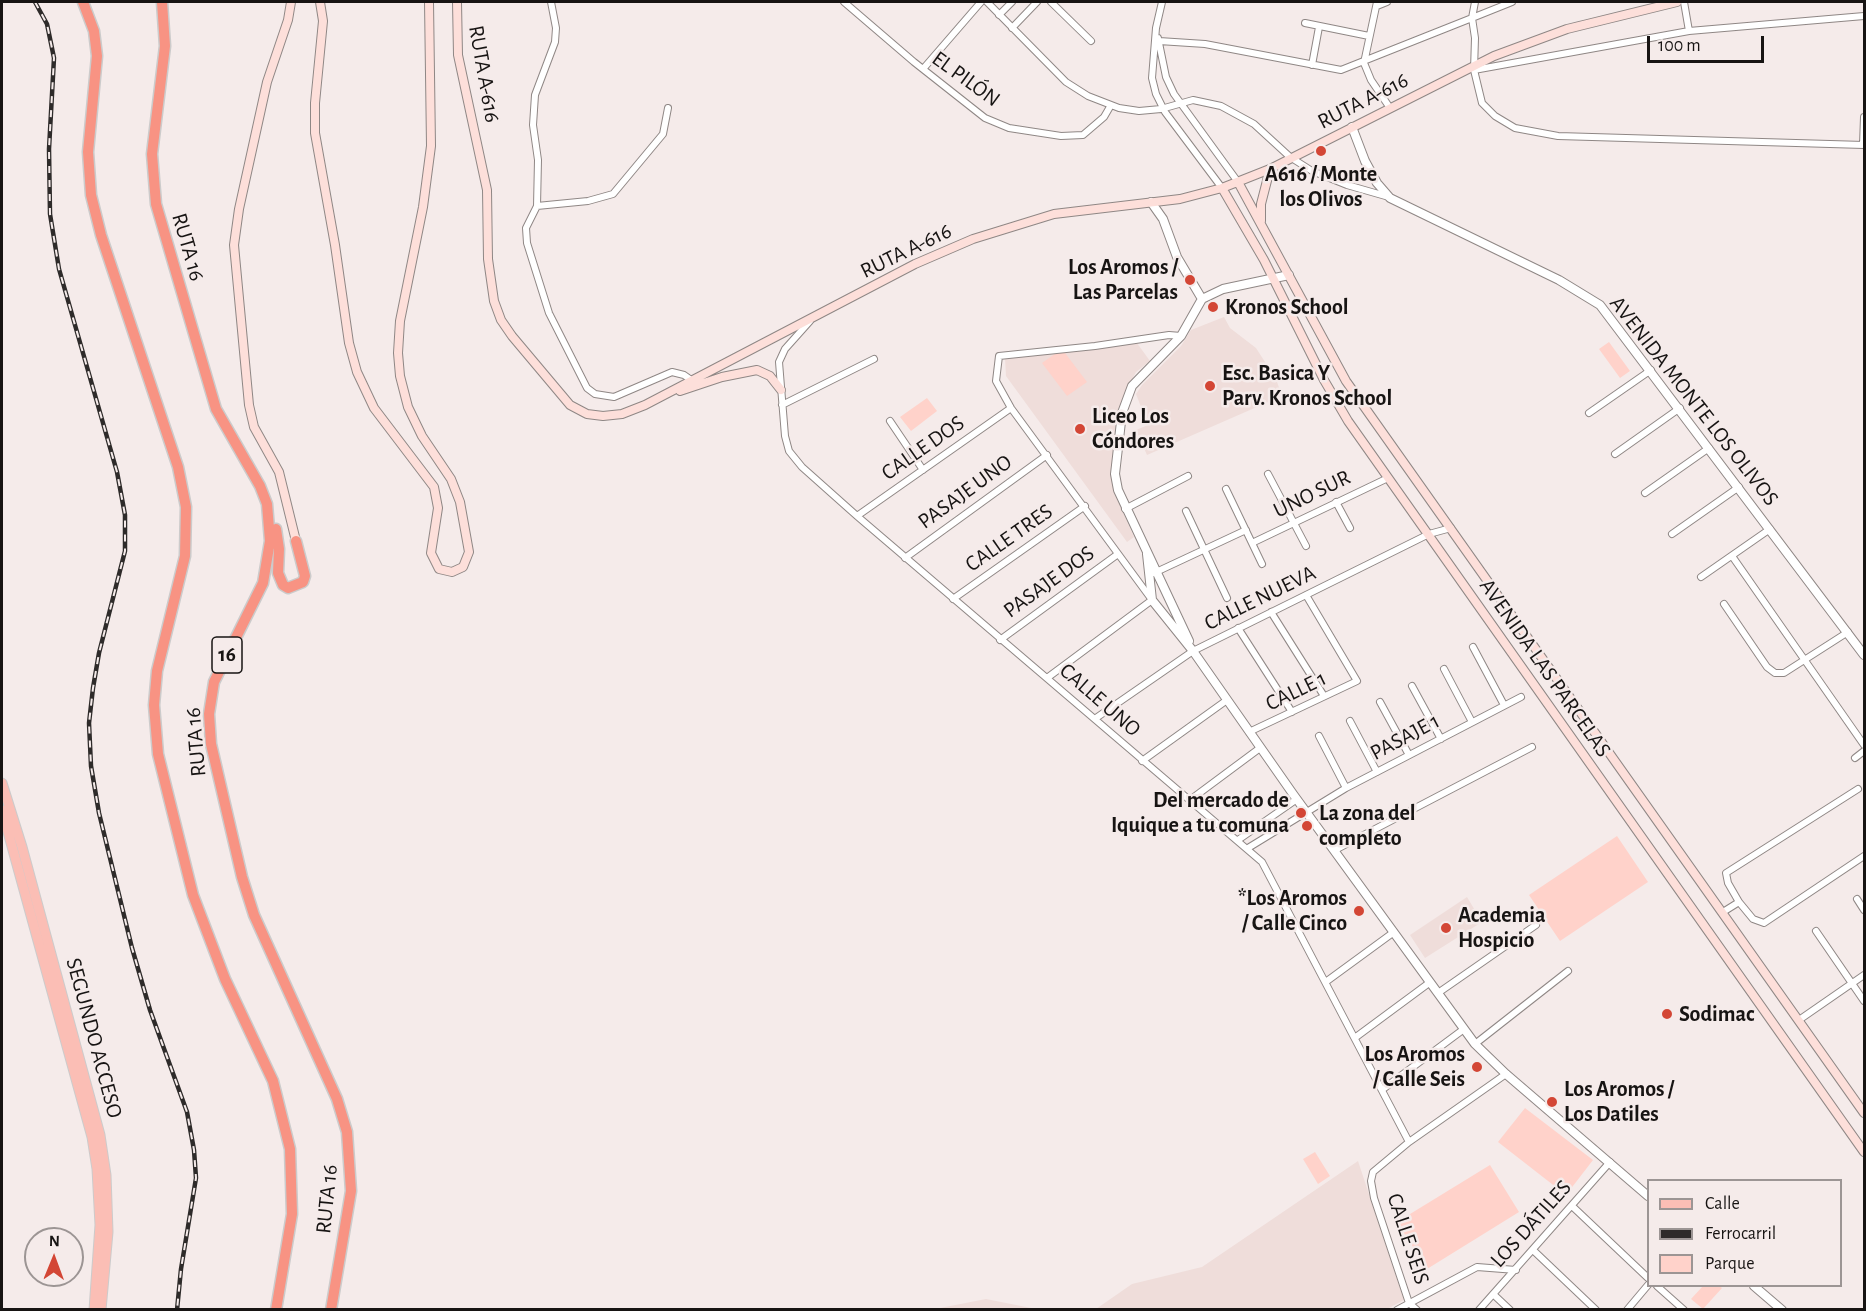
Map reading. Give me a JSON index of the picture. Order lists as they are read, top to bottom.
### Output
{
  "streets": {
    "highway": ["RUTA 16", "16"],
    "main road": ["RUTA A-616", "AVENIDA LAS PARCELAS", "SEGUNDO ACCESO"],
    "street": [
      "EL PILÓN",
      "AVENIDA MONTE LOS OLIVOS",
      "CALLE DOS",
      "PASAJE UNO",
      "UNO SUR",
      "CALLE TRES",
      "PASAJE DOS",
      "CALLE NUEVA",
      "CALLE 1",
      "CALLE UNO",
      "PASAJE 1",
      "LOS DÁTILES",
      "CALLE SEIS"
    ]
  },
  "crossings": [
    ["RUTA A-616", "AVENIDA MONTE LOS OLIVOS"],
    ["RUTA A-616", "AVENIDA LAS PARCELAS"],
    ["RUTA A-616", "CALLE UNO"],
    ["CALLE DOS", "CALLE UNO"],
    ["PASAJE UNO", "CALLE UNO"],
    ["UNO SUR", "AVENIDA LAS PARCELAS"],
    ["CALLE TRES", "CALLE UNO"],
    ["PASAJE DOS", "CALLE UNO"],
    ["CALLE NUEVA", "AVENIDA LAS PARCELAS"],
    ["CALLE NUEVA", "CALLE 1"],
    ["CALLE NUEVA", "CALLE UNO"],
    ["CALLE UNO", "PASAJE 1"],
    ["CALLE UNO", "CALLE SEIS"]
  ],
  "places": [
    "A616 / Monte los Olivos",
    "Los Aromos / Las Parcelas",
    "Kronos School",
    "Esc. Basica Y Parv. Kronos School",
    "Liceo Los Cóndores",
    "Del mercado de Iquique a tu comuna",
    "La zona del completo",
    "*Los Aromos / Calle Cinco",
    "Academia Hospicio",
    "Sodimac",
    "Los Aromos / Calle Seis",
    "Los Aromos / Los Datiles"
  ],
  "legend": ["Calle", "Ferrocarril", "Parque"],
  "scale_bar": "100 m",
  "north": "top"
}
